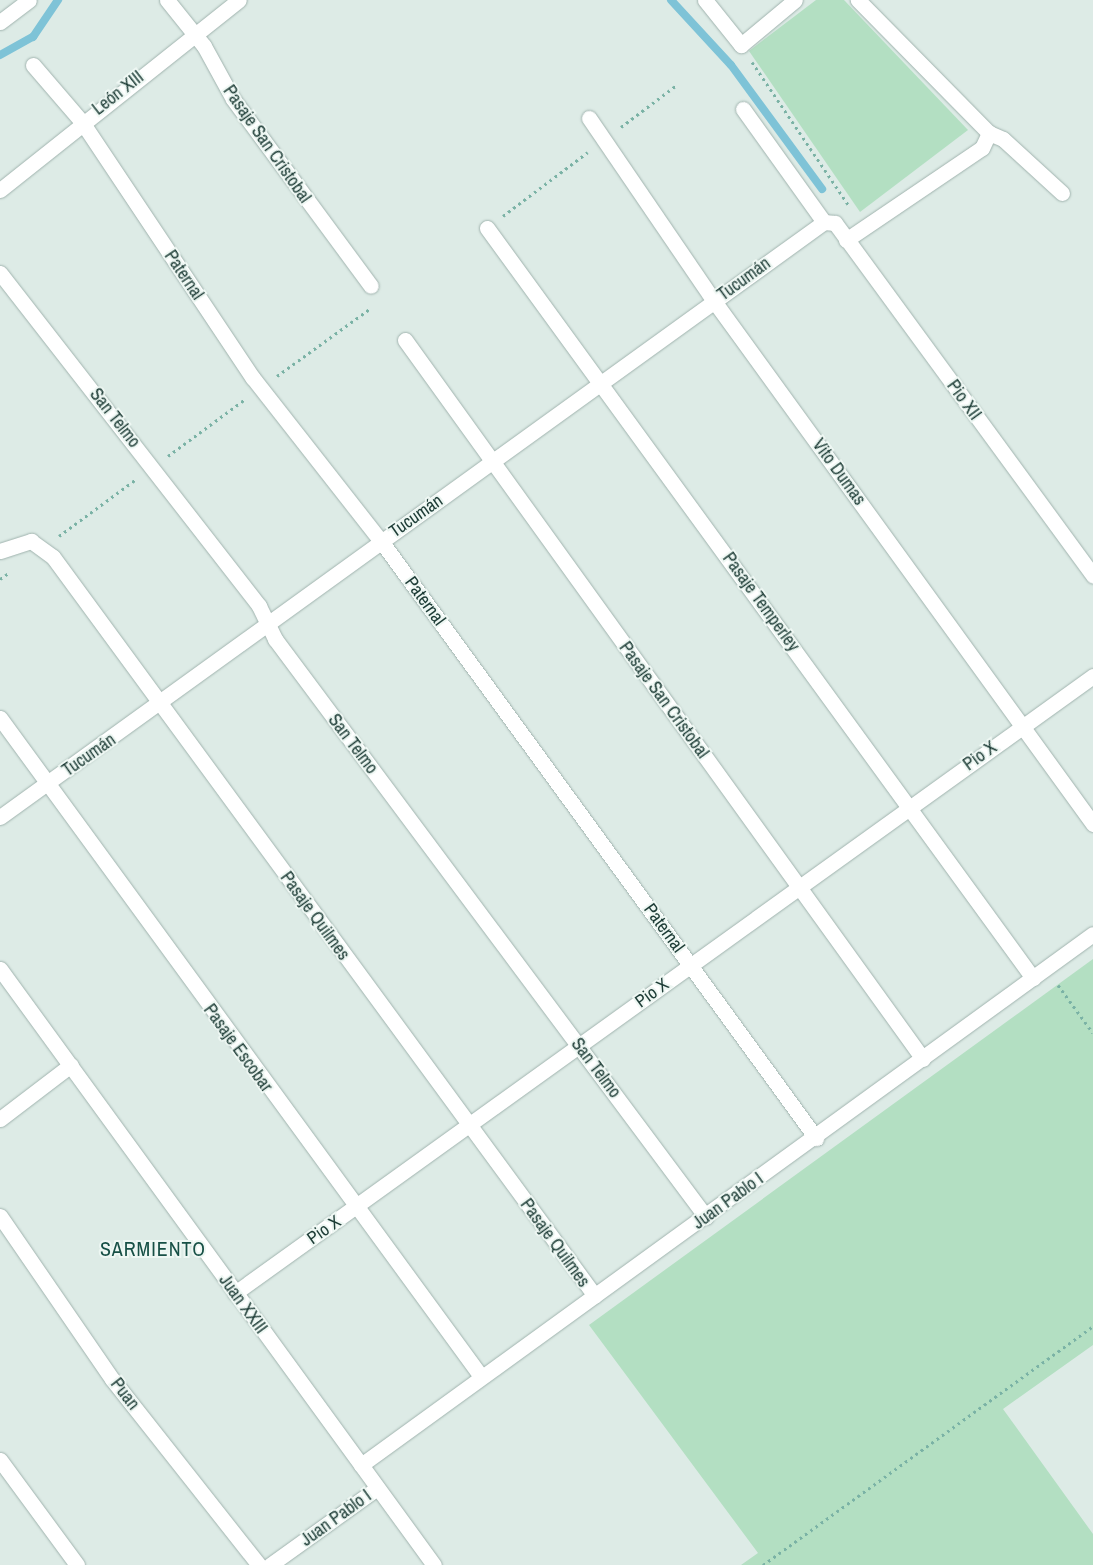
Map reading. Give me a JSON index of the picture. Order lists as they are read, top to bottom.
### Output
{
  "streets": {
    "street": [
      "León XIII",
      "Pasaje San Cristobal",
      "Paternal",
      "Tucumán",
      "Pio XII",
      "San Telmo",
      "Vito Dumas",
      "Pasaje Temperley",
      "Pio X",
      "Pasaje Quilmes",
      "Pasaje Escobar",
      "Juan Pablo I",
      "Juan XXIII",
      "Puan"
    ]
  },
  "crossings": [
    ["León XIII", "Pasaje San Cristobal"],
    ["León XIII", "Paternal"],
    ["Pasaje San Cristobal", "Tucumán"],
    ["Pasaje San Cristobal", "Pio X"],
    ["Pasaje San Cristobal", "Juan Pablo I"],
    ["Paternal", "Tucumán"],
    ["Paternal", "Pio X"],
    ["Paternal", "Juan Pablo I"],
    ["Tucumán", "Pio XII"],
    ["Tucumán", "San Telmo"],
    ["Tucumán", "Vito Dumas"],
    ["Tucumán", "Pasaje Temperley"],
    ["Tucumán", "Pasaje Quilmes"],
    ["Tucumán", "Pasaje Escobar"],
    ["San Telmo", "Pio X"],
    ["San Telmo", "Juan Pablo I"],
    ["Vito Dumas", "Pio X"],
    ["Pasaje Temperley", "Pio X"],
    ["Pasaje Temperley", "Juan Pablo I"],
    ["Pio X", "Pasaje Quilmes"],
    ["Pio X", "Pasaje Escobar"],
    ["Pio X", "Juan XXIII"],
    ["Pasaje Quilmes", "Juan Pablo I"],
    ["Pasaje Escobar", "Juan Pablo I"],
    ["Juan Pablo I", "Juan XXIII"]
  ],
  "districts": ["SARMIENTO"]
}
